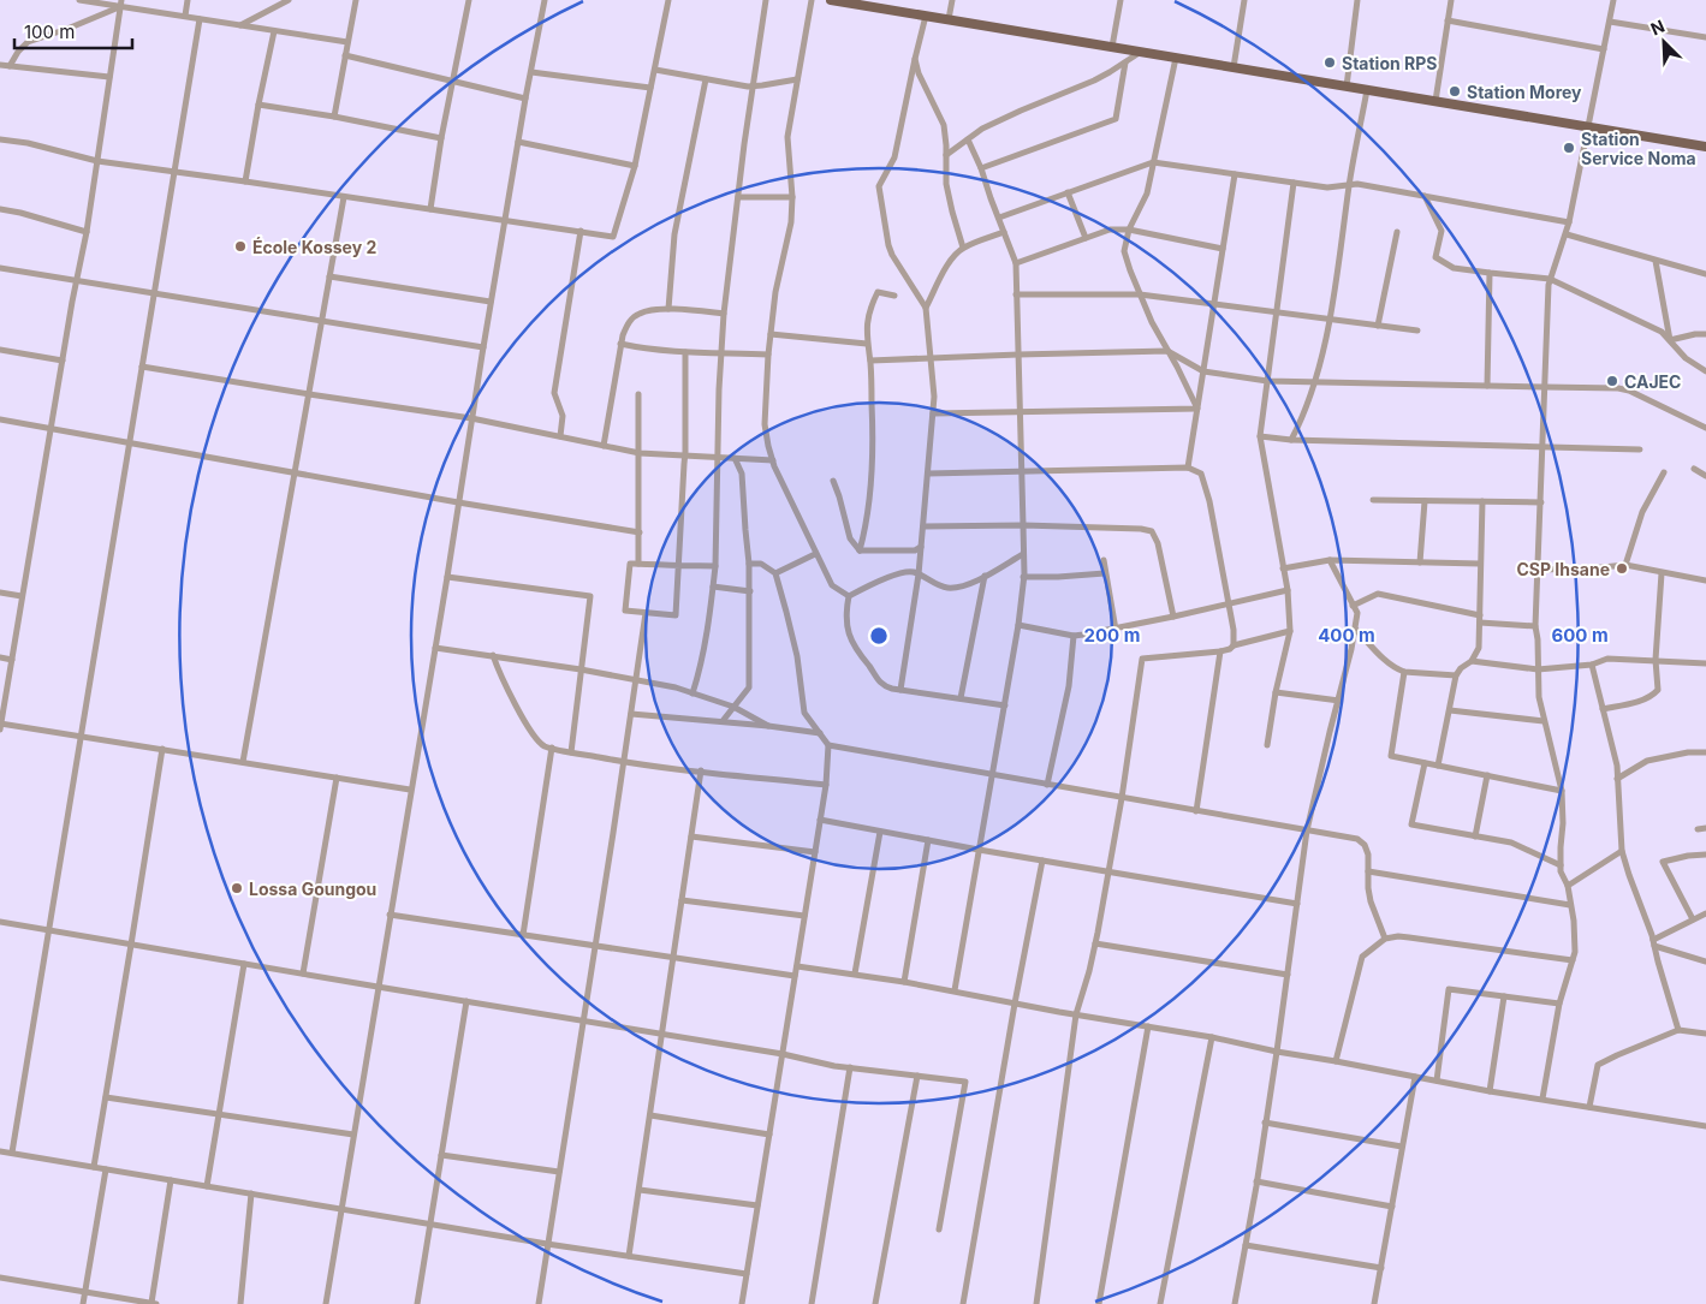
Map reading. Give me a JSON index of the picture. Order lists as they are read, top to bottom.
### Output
{
  "places": [
    "Station RPS",
    "Station Morey",
    "Station Service Noma",
    "École Kossey 2",
    "CAJEC",
    "CSP Ihsane",
    "Lossa Goungou"
  ],
  "scale_bar": "100 m",
  "north": "top left",
  "rings": ["200 m", "400 m", "600 m"]
}
